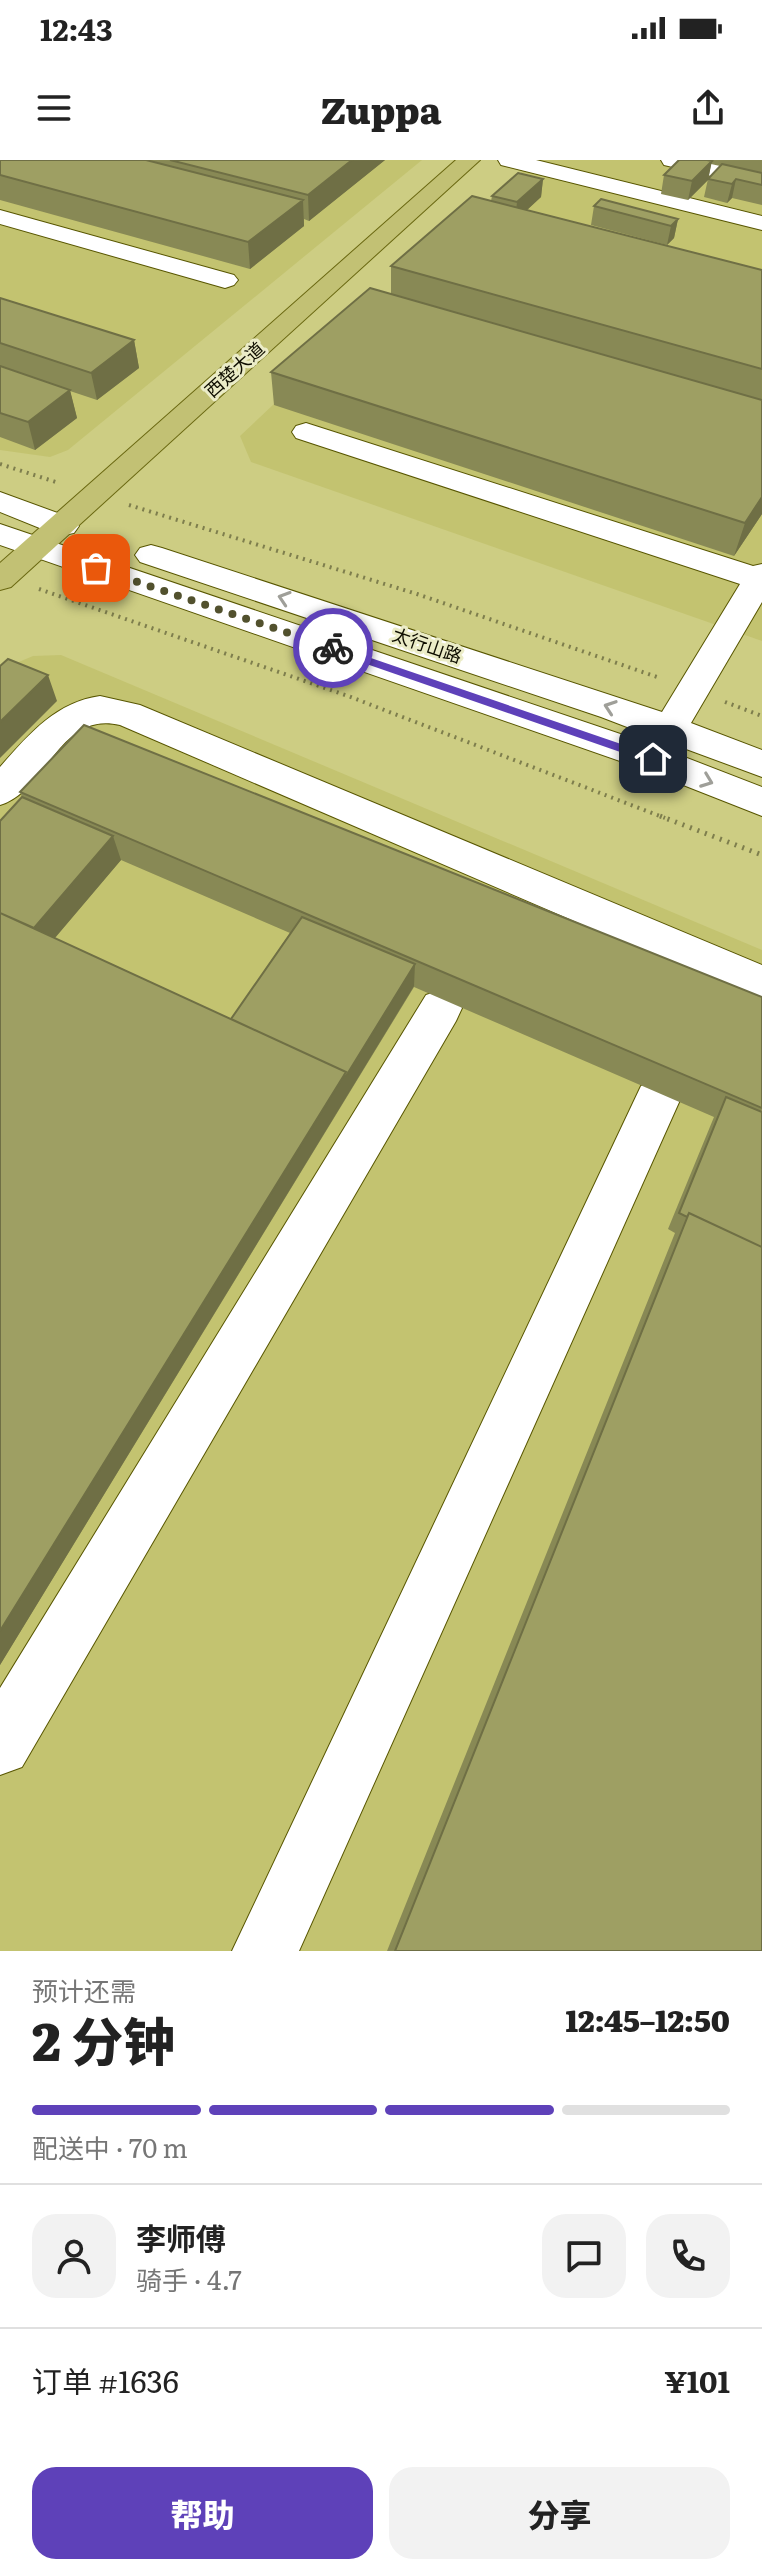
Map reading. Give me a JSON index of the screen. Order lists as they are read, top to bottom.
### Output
{
  "streets": {
    "main road": ["西楚大道"],
    "street": ["太行山路"]
  },
  "crossings": [
    ["西楚大道", "太行山路"]
  ],
  "page": {
    "status": "12:43",
    "header": "Zuppa",
    "heading": ["2 分钟", "预计还需", "12:45–12:50"],
    "panel": [
      "李师傅",
      "骑手 · 4.7",
      "订单 #1636",
      "¥101"
    ],
    "bar": "配送中 · 70 m",
    "buttons": ["帮助", "分享"]
  }
}
